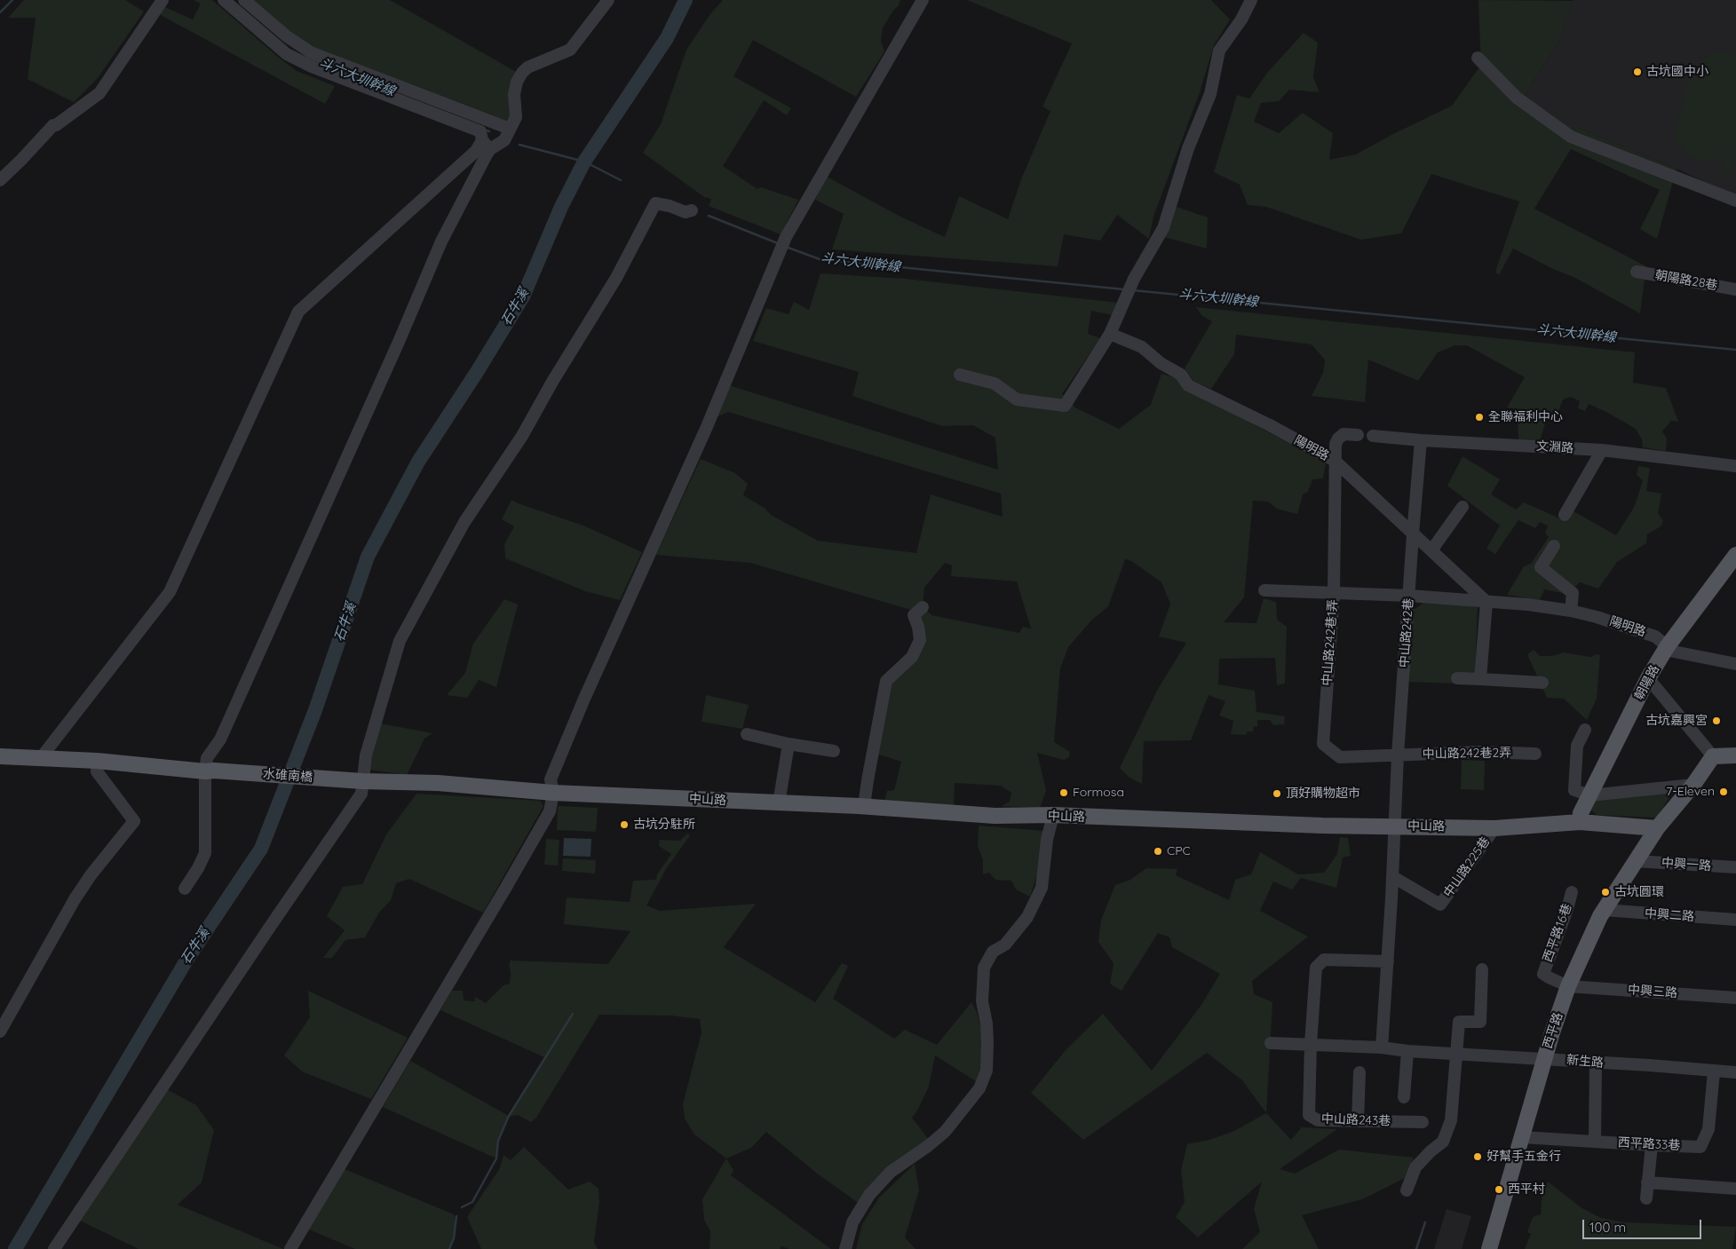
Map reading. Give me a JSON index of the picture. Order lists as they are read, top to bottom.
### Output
{
  "streets": {
    "main road": [
      "朝陽路",
      "水碓南橋",
      "中山路",
      "西平路"
    ],
    "street": [
      "朝陽路28巷",
      "文淵路",
      "陽明路",
      "中山路242巷",
      "中山路242巷1弄",
      "中山路242巷2弄",
      "中興一路",
      "中山路225巷",
      "中興二路",
      "西平路16巷",
      "中興三路",
      "新生路",
      "中山路243巷",
      "西平路33巷"
    ]
  },
  "crossings": [
    ["文淵路", "中山路242巷"],
    ["陽明路", "中山路242巷"],
    ["陽明路", "中山路242巷1弄"],
    ["陽明路", "朝陽路"],
    ["中山路242巷", "中山路242巷1弄"],
    ["中山路242巷", "中山路242巷2弄"],
    ["中山路242巷", "中山路"],
    ["中山路242巷1弄", "中山路242巷2弄"],
    ["朝陽路", "中山路"],
    ["水碓南橋", "中山路"],
    ["中山路", "中山路225巷"],
    ["中山路", "西平路"],
    ["中興一路", "西平路"],
    ["中興二路", "西平路"],
    ["西平路16巷", "中興三路"],
    ["西平路16巷", "西平路"],
    ["中興三路", "西平路"],
    ["西平路", "新生路"],
    ["西平路", "西平路33巷"],
    ["新生路", "西平路33巷"]
  ],
  "water": ["斗六大圳幹線", "石牛溪"],
  "places": [
    "古坑國中小",
    "全聯福利中心",
    "古坑嘉興宮",
    "7-Eleven",
    "Formosa",
    "頂好購物超市",
    "古坑分駐所",
    "CPC",
    "古坑圓環",
    "好幫手五金行",
    "西平村"
  ],
  "scale_bar": "100 m"
}
